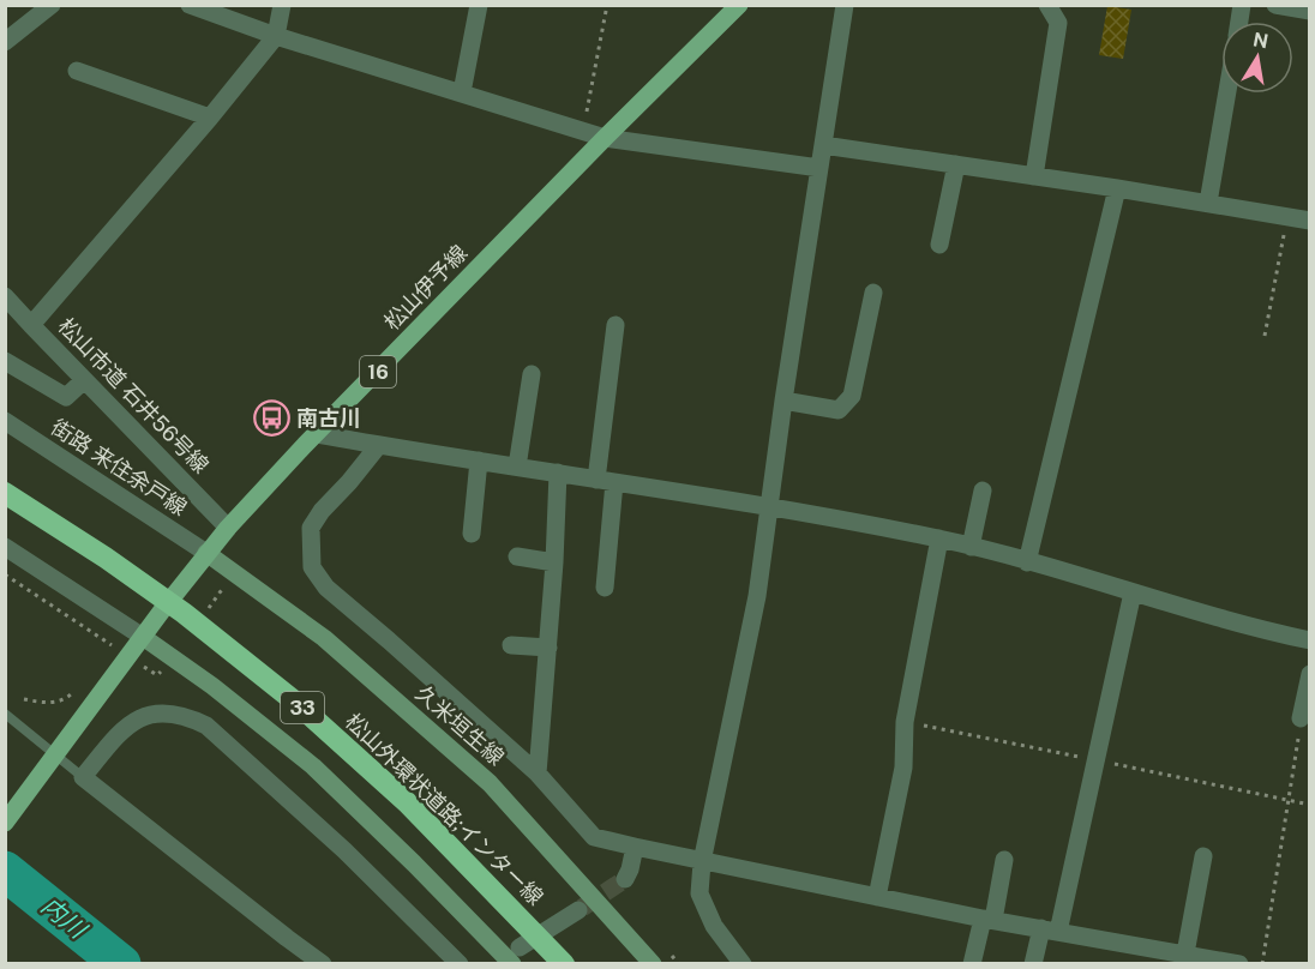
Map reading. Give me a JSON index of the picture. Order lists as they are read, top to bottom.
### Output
{
  "streets": {
    "highway": ["33", "松山外環状道路;インター線"],
    "main road": ["松山伊予線", "16", "久米垣生線"],
    "street": ["松山市道 石井56号線", "街路 来住余戸線"]
  },
  "crossings": [
    ["松山伊予線", "松山市道 石井56号線"],
    ["松山伊予線", "街路 来住余戸線"],
    ["松山伊予線", "久米垣生線"],
    ["街路 来住余戸線", "久米垣生線"]
  ],
  "water": ["内川"],
  "places": {
    "bus stop": ["南古川"]
  },
  "north": "top"
}
